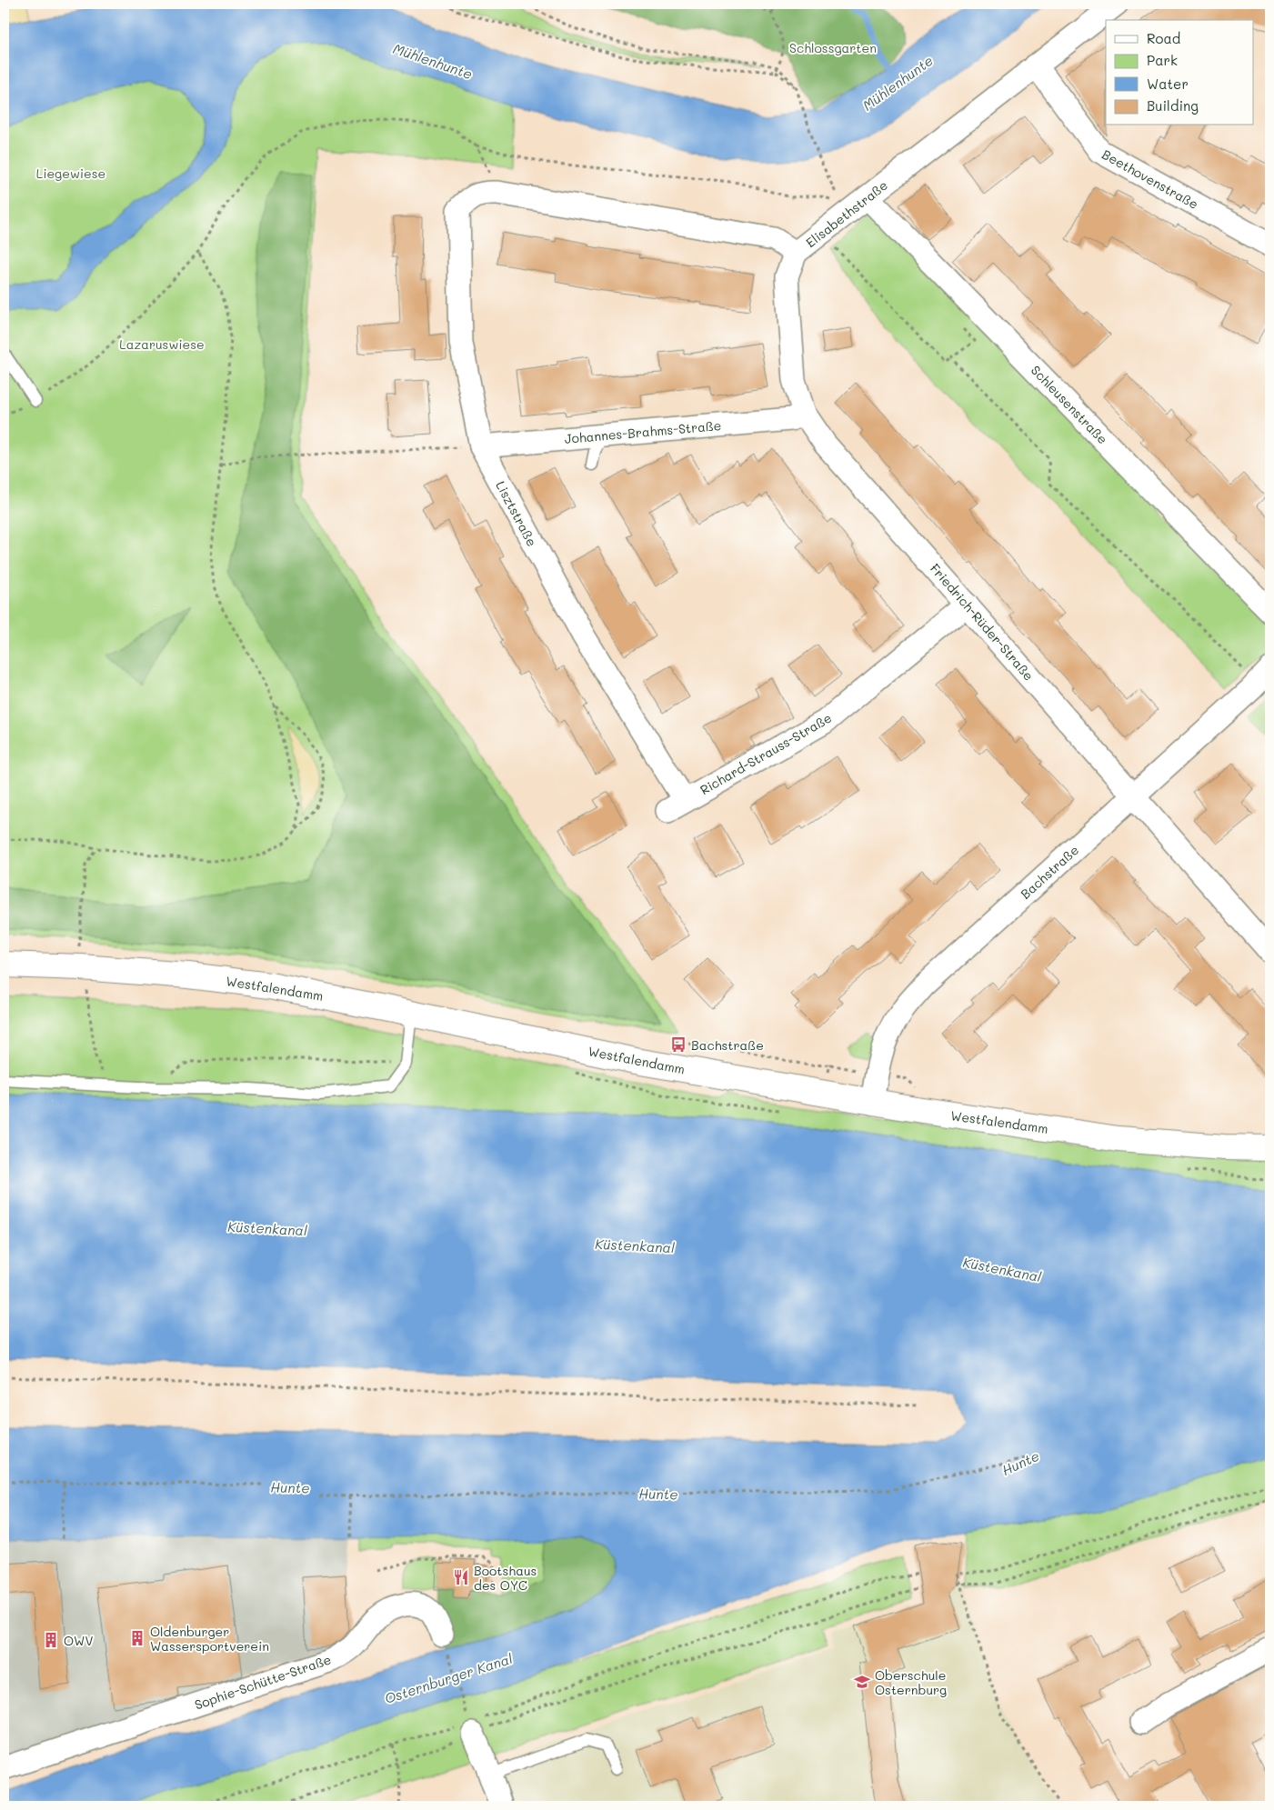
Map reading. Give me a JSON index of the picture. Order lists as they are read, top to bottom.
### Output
{
  "streets": {
    "street": [
      "Beethovenstraße",
      "Elisabethstraße",
      "Schleusenstraße",
      "Johannes-Brahms-Straße",
      "Lisztstraße",
      "Friedrich-Rüder-Straße",
      "Richard-Strauss-Straße",
      "Bachstraße",
      "Westfalendamm",
      "Sophie-Schütte-Straße"
    ]
  },
  "crossings": [
    ["Beethovenstraße", "Elisabethstraße"],
    ["Elisabethstraße", "Schleusenstraße"],
    ["Elisabethstraße", "Lisztstraße"],
    ["Elisabethstraße", "Friedrich-Rüder-Straße"],
    ["Johannes-Brahms-Straße", "Lisztstraße"],
    ["Johannes-Brahms-Straße", "Friedrich-Rüder-Straße"],
    ["Lisztstraße", "Richard-Strauss-Straße"],
    ["Friedrich-Rüder-Straße", "Richard-Strauss-Straße"],
    ["Friedrich-Rüder-Straße", "Bachstraße"],
    ["Bachstraße", "Westfalendamm"]
  ],
  "water": [
    "Mühlenhunte",
    "Küstenkanal",
    "Hunte",
    "Osternburger Kanal"
  ],
  "parks": ["Schlossgarten", "Liegewiese", "Lazaruswiese"],
  "places": {
    "bus stop": ["Bachstraße"],
    "restaurant": ["Bootshaus des OYC"],
    "building": ["Oldenburger Wassersportverein", "OWV"],
    "school or university": ["Oberschule Osternburg"]
  },
  "legend": [
    "Road",
    "Park",
    "Water",
    "Building"
  ]
}
